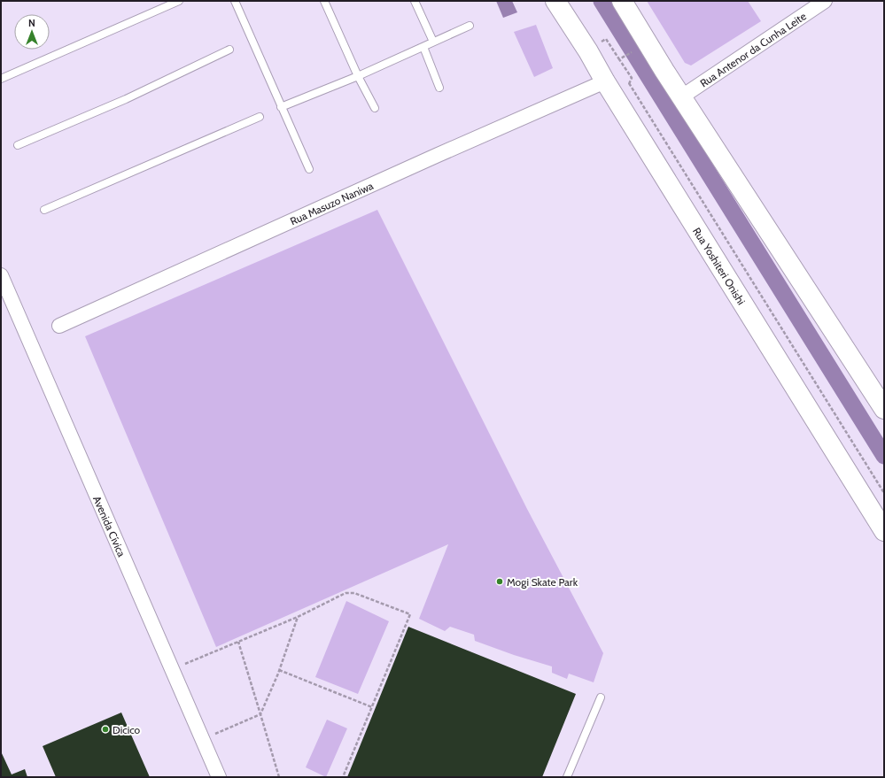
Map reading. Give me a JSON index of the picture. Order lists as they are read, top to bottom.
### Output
{
  "streets": {
    "main road": ["Rua Yoshiteri Onishi"],
    "street": ["Rua Antenor da Cunha Leite", "Rua Masuzo Naniwa", "Avenida Cívica"]
  },
  "crossings": [
    ["Rua Masuzo Naniwa", "Rua Yoshiteri Onishi"]
  ],
  "places": ["Mogi Skate Park", "Dicico"],
  "north": "top"
}
